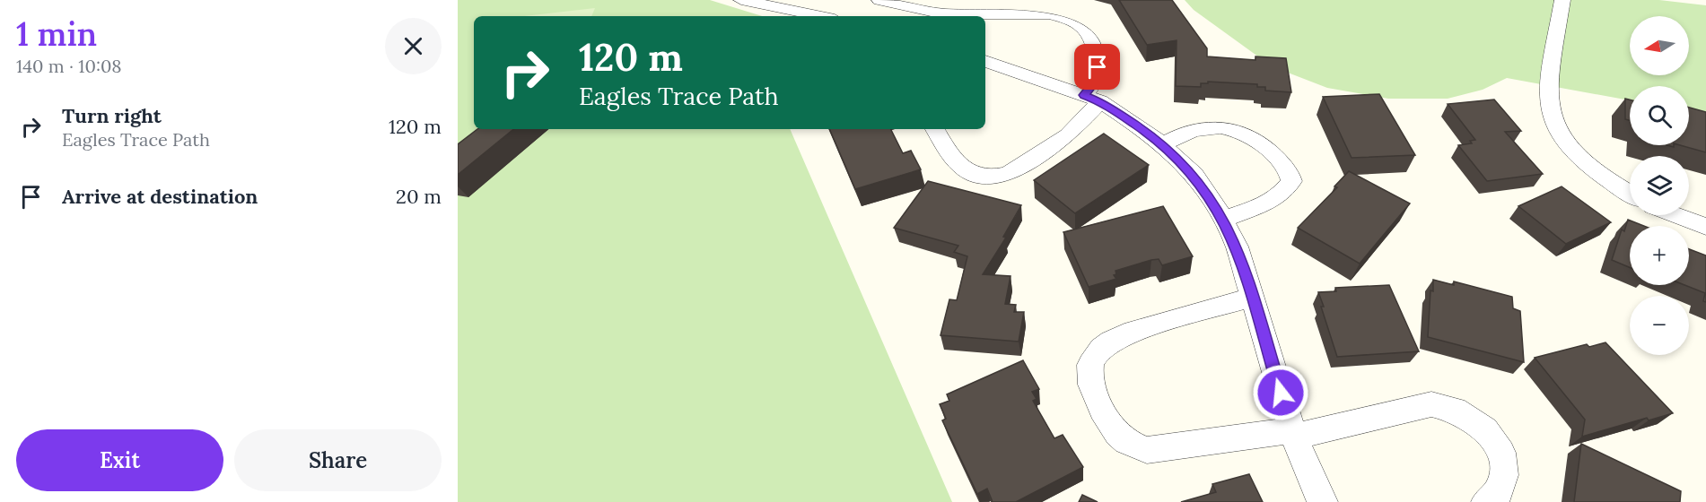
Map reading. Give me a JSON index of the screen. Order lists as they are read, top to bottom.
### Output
{
  "north": "left",
  "page": {
    "heading": ["1 min", "140 m · 10:08"],
    "map_buttons": ["+", "−"],
    "turn": ["120 m", "Eagles Trace Path"],
    "list": [
      {
        "name": "Turn right",
        "note": "Eagles Trace Path",
        "value": "120 m"
      },
      {
        "name": "Arrive at destination",
        "value": "20 m"
      }
    ],
    "buttons": ["Exit", "Share"]
  }
}
